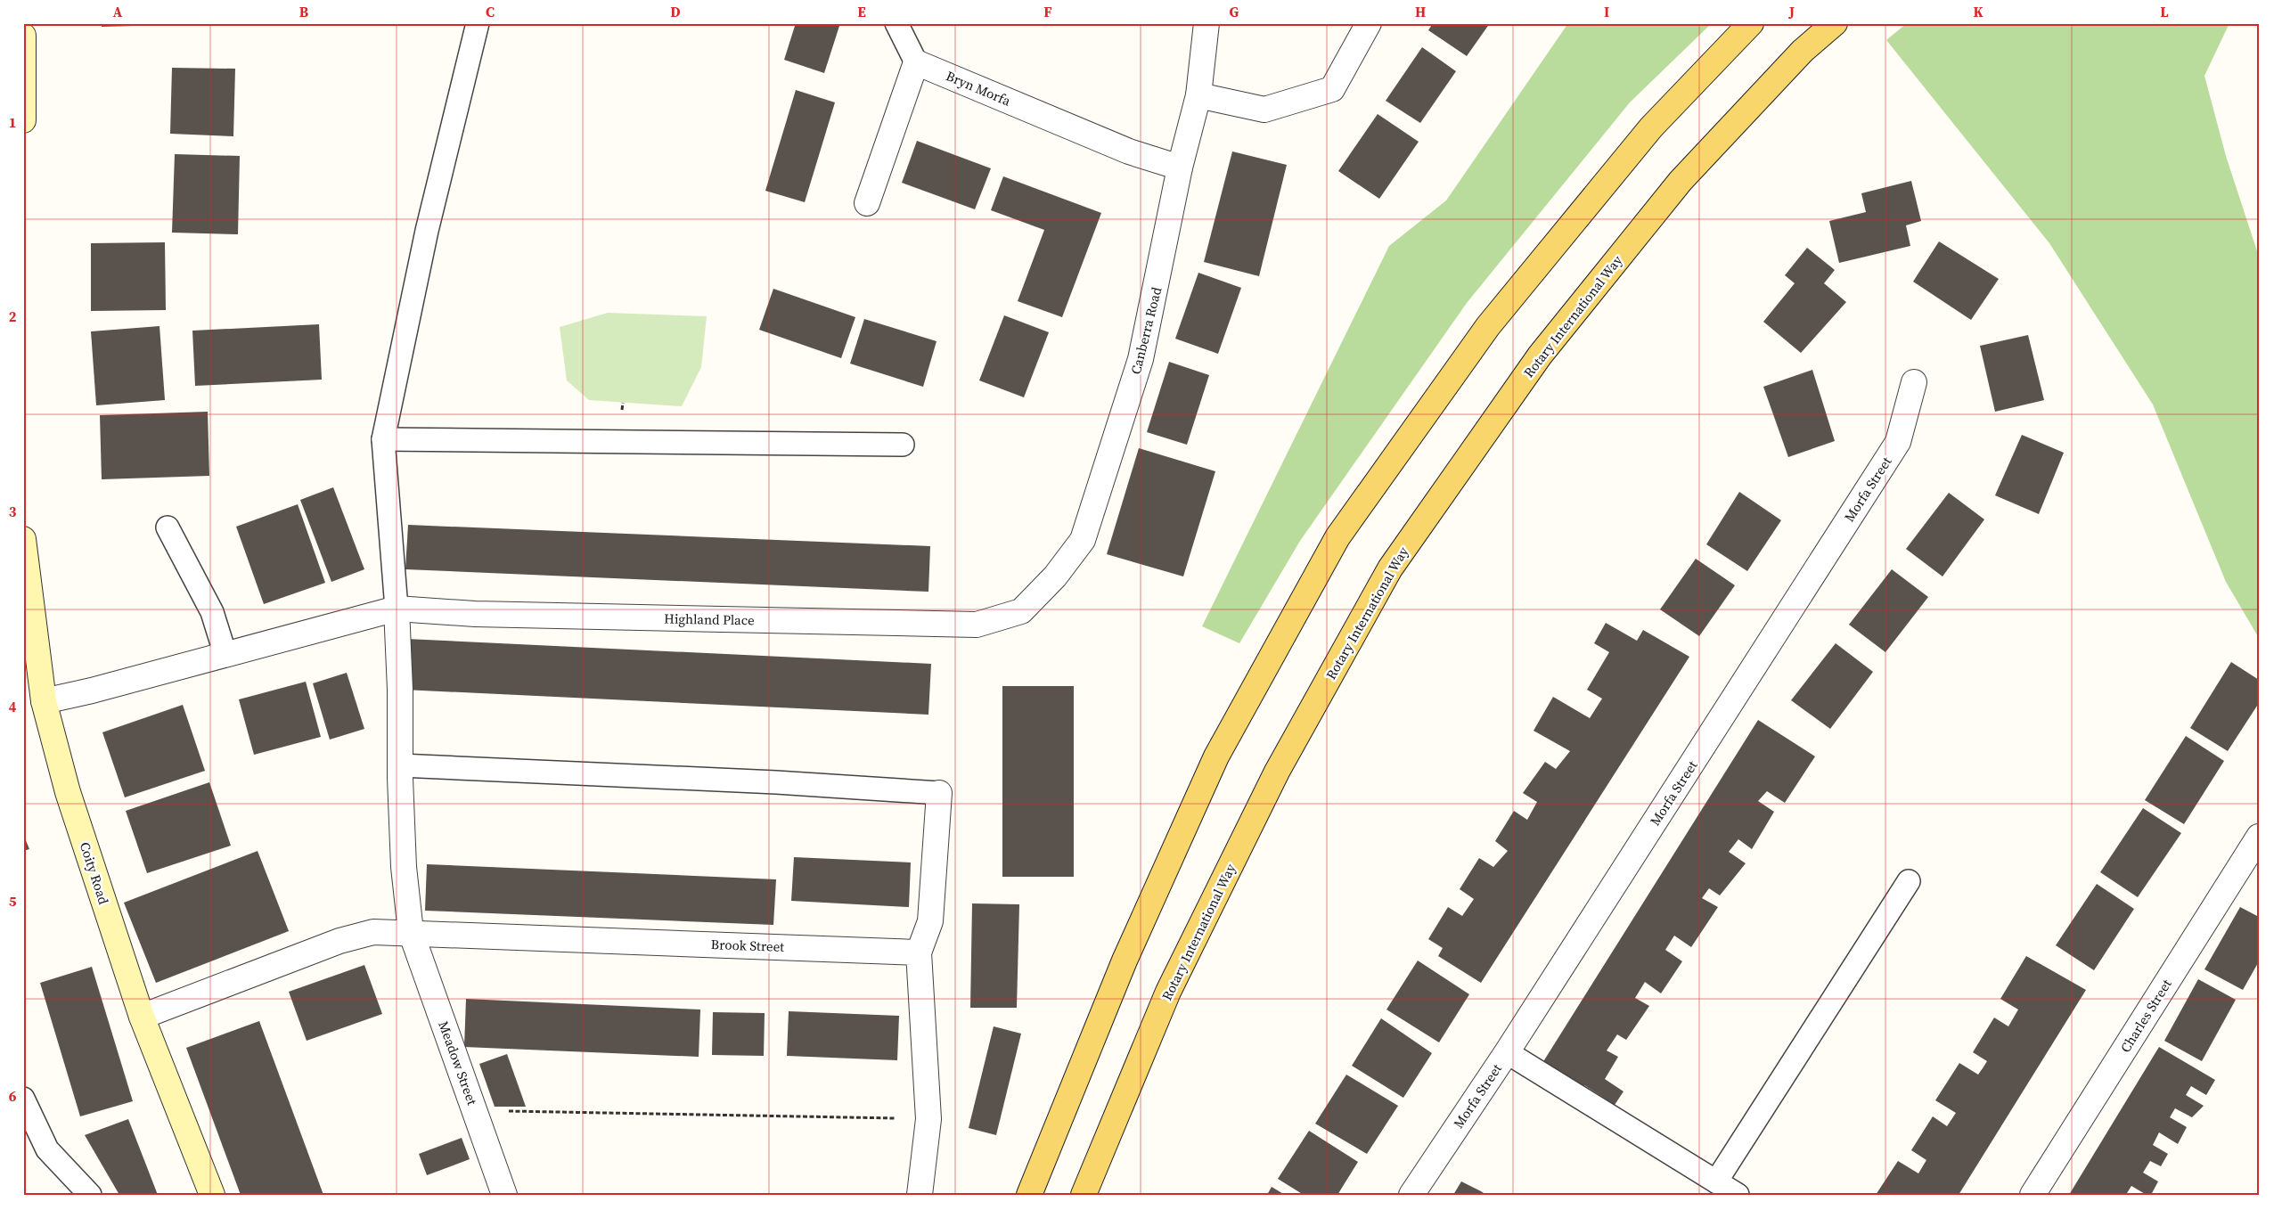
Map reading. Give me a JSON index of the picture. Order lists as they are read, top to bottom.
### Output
{
  "streets": {
    "main road": ["Rotary International Way", "Coity Road"],
    "street": [
      "Bryn Morfa",
      "Canberra Road",
      "Morfa Street",
      "Highland Place",
      "Brook Street",
      "Charles Street",
      "Meadow Street"
    ]
  },
  "crossings": [
    ["Bryn Morfa", "Canberra Road"],
    ["Canberra Road", "Highland Place"],
    ["Highland Place", "Coity Road"],
    ["Highland Place", "Meadow Street"],
    ["Coity Road", "Brook Street"],
    ["Brook Street", "Meadow Street"]
  ],
  "grid": {
    "columns": [
      "A",
      "B",
      "C",
      "D",
      "E",
      "F",
      "G",
      "H",
      "I",
      "J",
      "K",
      "L"
    ],
    "rows": [
      "1",
      "2",
      "3",
      "4",
      "5",
      "6"
    ]
  }
}
